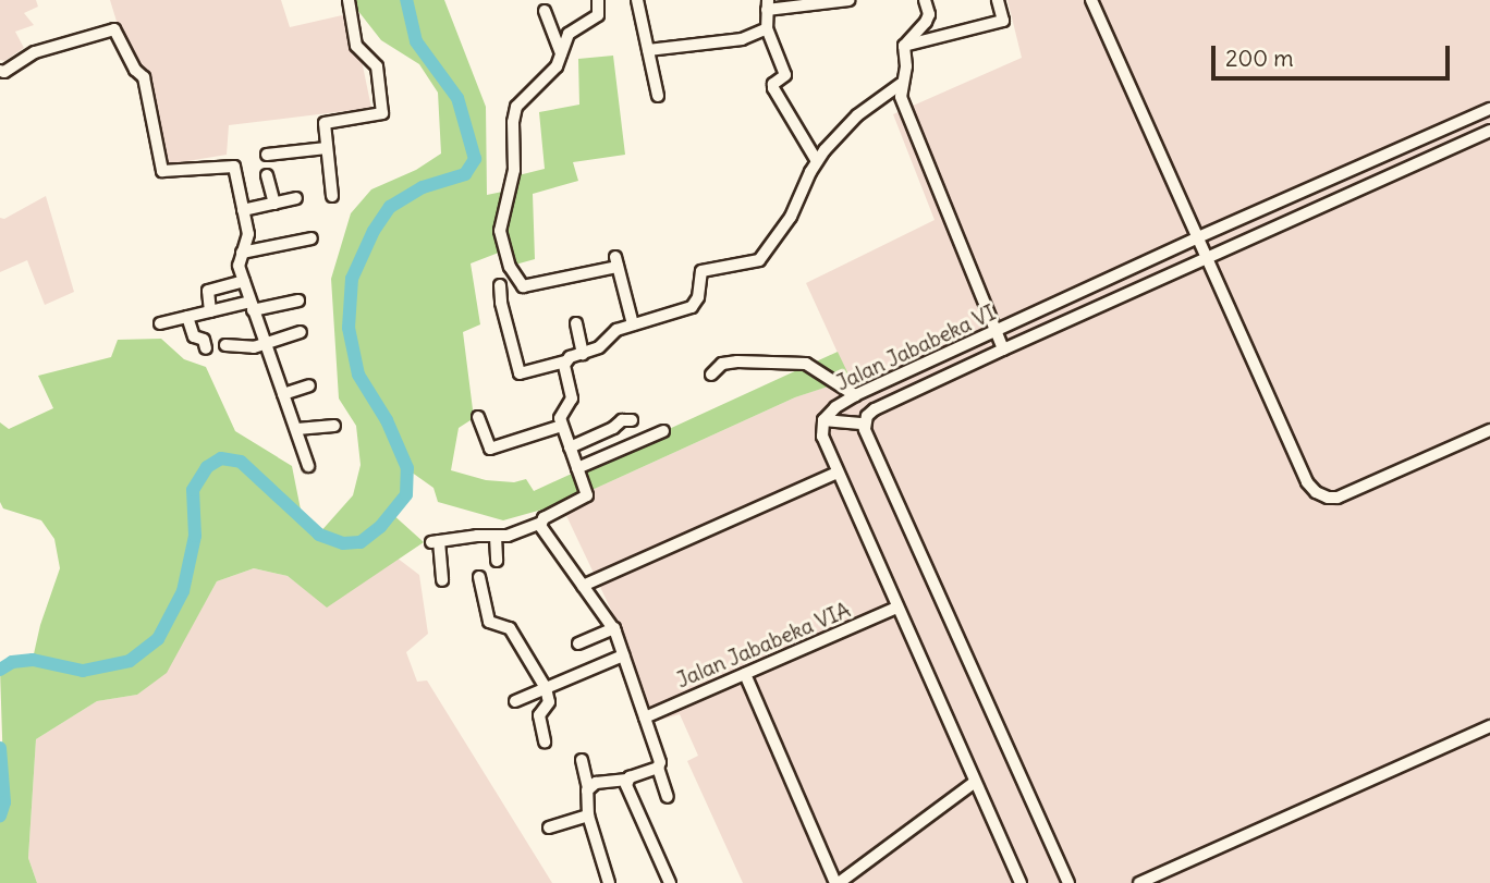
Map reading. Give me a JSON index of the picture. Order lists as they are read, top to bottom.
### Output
{
  "streets": {
    "street": ["Jalan Jababeka VI", "Jalan Jababeka VIA"]
  },
  "crossings": [
    ["Jalan Jababeka VI", "Jalan Jababeka VIA"]
  ],
  "scale_bar": "200 m"
}
